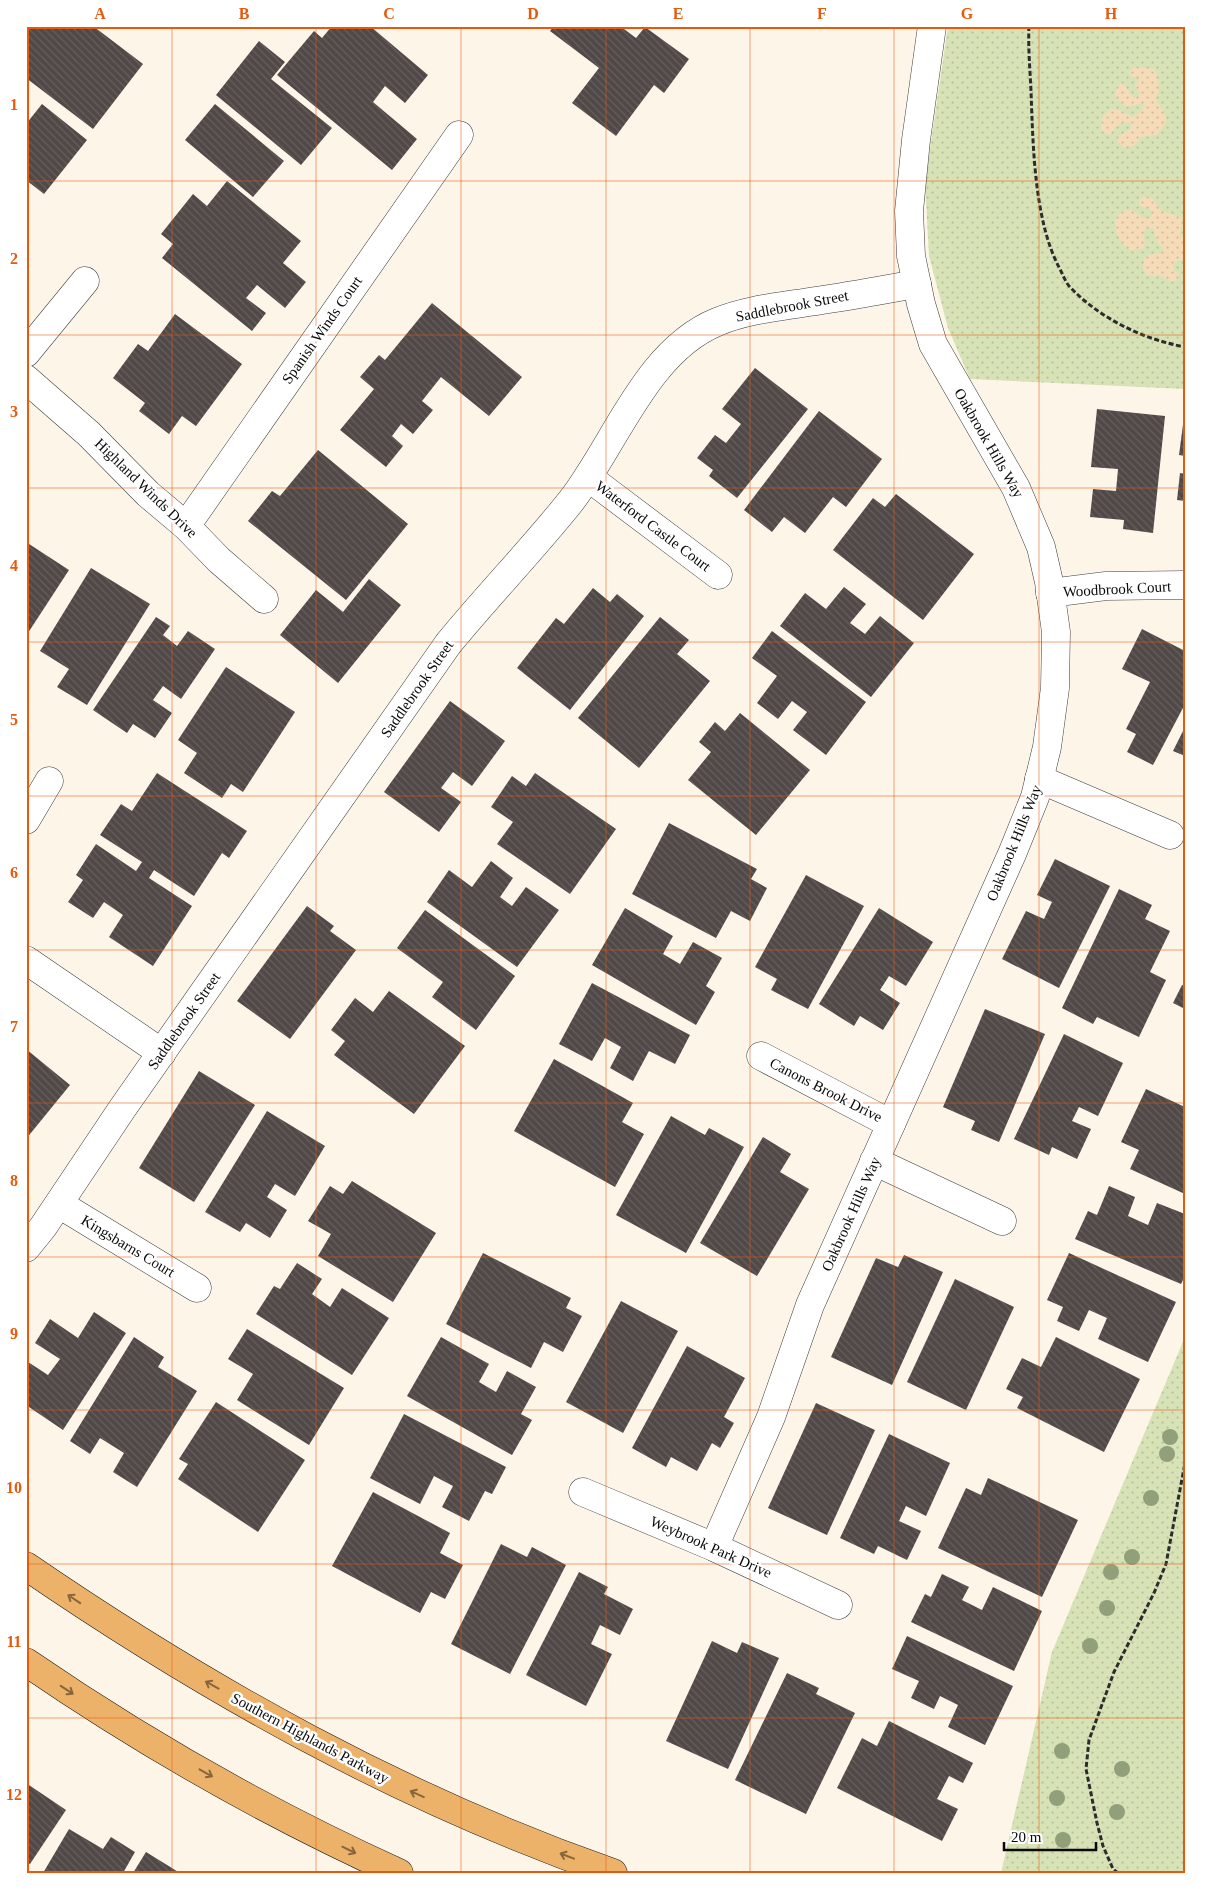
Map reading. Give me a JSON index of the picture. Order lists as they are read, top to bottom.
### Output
{
  "streets": {
    "main road": ["Southern Highlands Parkway"],
    "street": [
      "Saddlebrook Street",
      "Spanish Winds Court",
      "Oakbrook Hills Way",
      "Highland Winds Drive",
      "Waterford Castle Court",
      "Woodbrook Court",
      "Canons Brook Drive",
      "Kingsbarns Court",
      "Weybrook Park Drive"
    ]
  },
  "crossings": [
    ["Saddlebrook Street", "Oakbrook Hills Way"],
    ["Saddlebrook Street", "Waterford Castle Court"],
    ["Saddlebrook Street", "Kingsbarns Court"],
    ["Spanish Winds Court", "Highland Winds Drive"],
    ["Oakbrook Hills Way", "Woodbrook Court"],
    ["Oakbrook Hills Way", "Canons Brook Drive"],
    ["Oakbrook Hills Way", "Weybrook Park Drive"]
  ],
  "scale_bar": "20 m",
  "grid": {
    "columns": [
      "A",
      "B",
      "C",
      "D",
      "E",
      "F",
      "G",
      "H"
    ],
    "rows": [
      "1",
      "2",
      "3",
      "4",
      "5",
      "6",
      "7",
      "8",
      "9",
      "10",
      "11",
      "12"
    ]
  }
}
